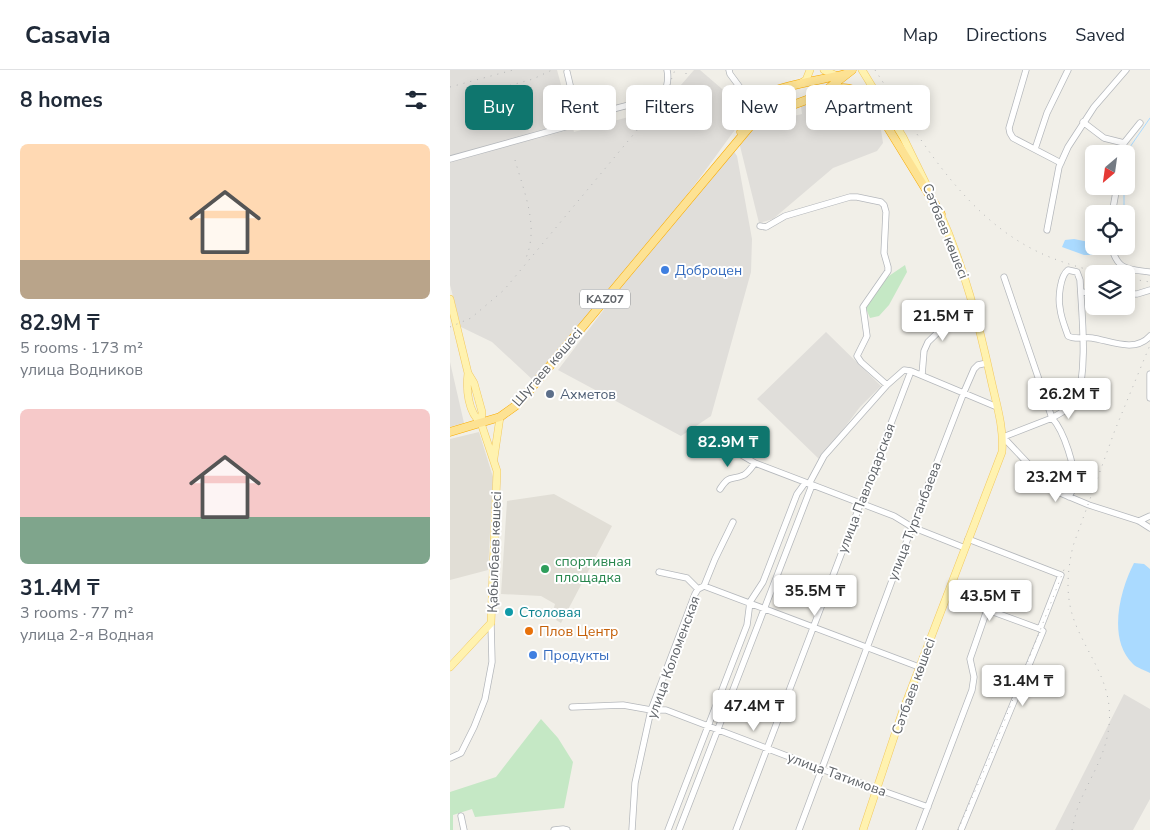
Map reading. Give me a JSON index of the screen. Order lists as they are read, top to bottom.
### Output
{
  "streets": {
    "highway": ["KAZ07", "Шугаев көшесі"],
    "main road": ["Сәтбаев көшесі", "Қабылбаев көшесі"],
    "street": [
      "улица Павлодарская",
      "улица Турганбаева",
      "улица Коломенская",
      "улица Татимова"
    ]
  },
  "crossings": [
    ["Сәтбаев көшесі", "улица Турганбаева"],
    ["Сәтбаев көшесі", "улица Татимова"],
    ["Шугаев көшесі", "Қабылбаев көшесі"],
    ["улица Павлодарская", "улица Татимова"],
    ["улица Турганбаева", "улица Татимова"],
    ["улица Коломенская", "улица Татимова"]
  ],
  "places": [
    "Доброцен",
    "Ахметов",
    "спортивная площадка",
    "Столовая",
    "Плов Центр",
    "Продукты"
  ],
  "north": "bottom left",
  "page": {
    "header": "Casavia",
    "nav": ["Map", "Directions", "Saved"],
    "heading": "8 homes",
    "chip": [
      "Buy",
      "Rent",
      "Filters",
      "New",
      "Apartment"
    ],
    "list": [
      {
        "name": "82.9M ₸",
        "note": "5 rooms · 173 m² · улица Водников"
      },
      {
        "name": "31.4M ₸",
        "note": "3 rooms · 77 m² · улица 2-я Водная"
      }
    ],
    "price": [
      "21.5M ₸",
      "26.2M ₸",
      "82.9M ₸",
      "23.2M ₸",
      "35.5M ₸",
      "43.5M ₸",
      "31.4M ₸",
      "47.4M ₸"
    ]
  }
}
